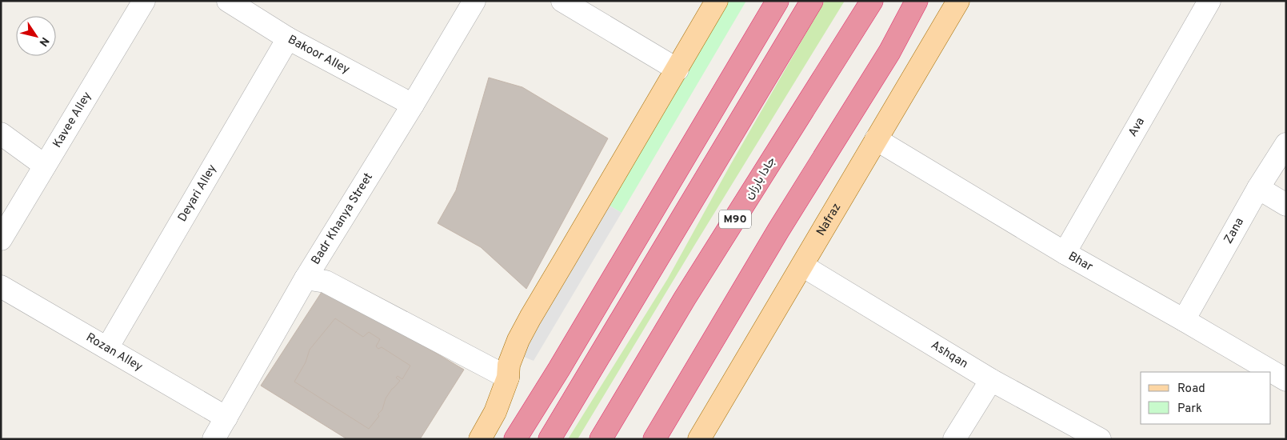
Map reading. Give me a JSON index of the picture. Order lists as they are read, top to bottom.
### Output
{
  "streets": {
    "highway": ["جادا بارزان", "M90"],
    "main road": ["Nafraz"],
    "street": [
      "Bakoor Alley",
      "Kavee Alley",
      "Ava",
      "Deyari Alley",
      "Badr Khanya Street",
      "Zana",
      "Bhar",
      "Rozan Alley",
      "Ashqan"
    ]
  },
  "crossings": [
    ["Bakoor Alley", "Deyari Alley"],
    ["Bakoor Alley", "Badr Khanya Street"],
    ["Ava", "Bhar"],
    ["Deyari Alley", "Rozan Alley"],
    ["Badr Khanya Street", "Rozan Alley"],
    ["Nafraz", "Bhar"],
    ["Nafraz", "Ashqan"],
    ["Zana", "Bhar"]
  ],
  "legend": ["Road", "Park"],
  "north": "bottom right"
}
